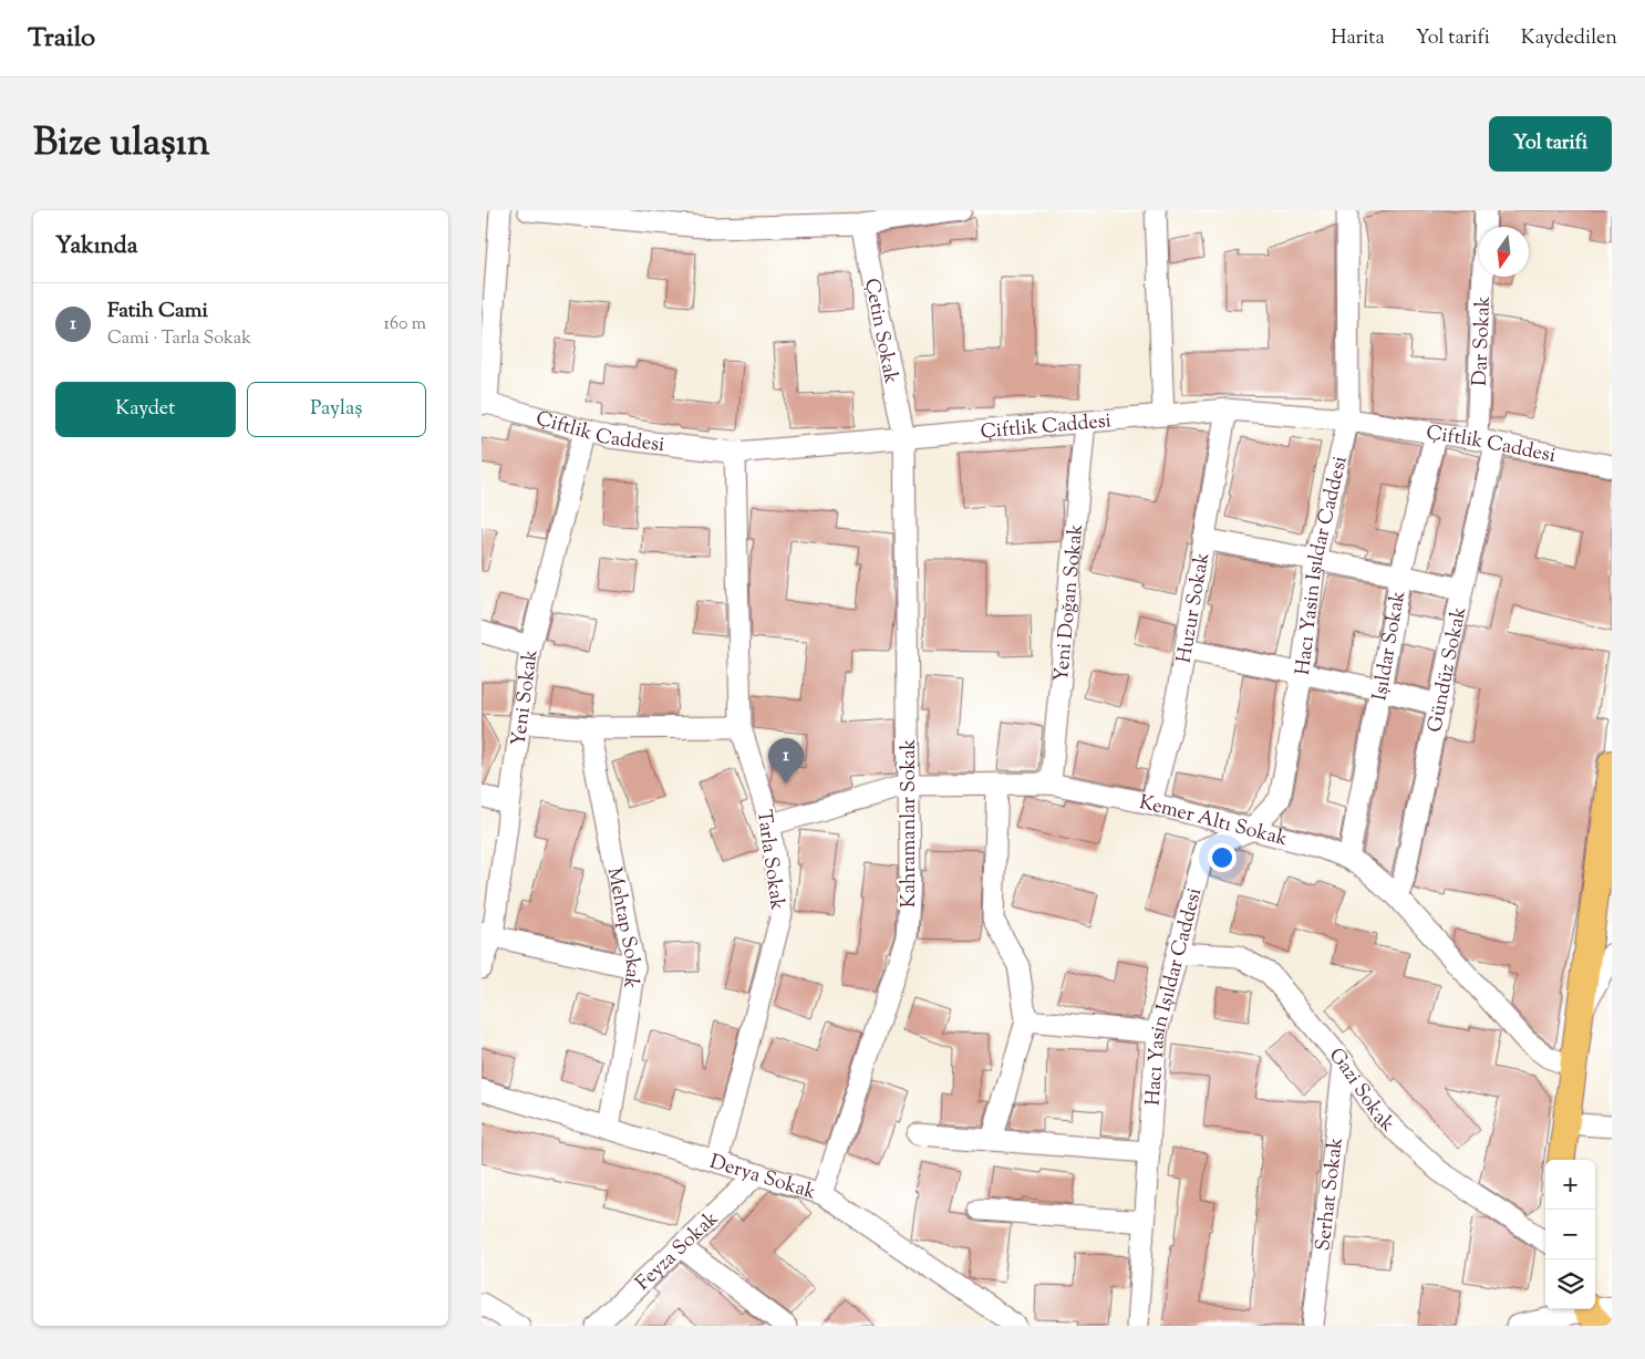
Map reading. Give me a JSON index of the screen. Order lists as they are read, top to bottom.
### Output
{
  "streets": {
    "street": [
      "Çetin Sokak",
      "Dar Sokak",
      "Çiftlik Caddesi",
      "Hacı Yasin Işıldar Caddesi",
      "Yeni Doğan Sokak",
      "Huzur Sokak",
      "Işıldar Sokak",
      "Gündüz Sokak",
      "Yeni Sokak",
      "Kemer Altı Sokak",
      "Kahramanlar Sokak",
      "Tarla Sokak",
      "Mehtap Sokak",
      "Gazi Sokak",
      "Derya Sokak",
      "Serhat Sokak",
      "Feyza Sokak"
    ]
  },
  "crossings": [
    ["Çetin Sokak", "Çiftlik Caddesi"],
    ["Çetin Sokak", "Kahramanlar Sokak"],
    ["Dar Sokak", "Çiftlik Caddesi"],
    ["Dar Sokak", "Gündüz Sokak"],
    ["Çiftlik Caddesi", "Hacı Yasin Işıldar Caddesi"],
    ["Çiftlik Caddesi", "Yeni Doğan Sokak"],
    ["Çiftlik Caddesi", "Huzur Sokak"],
    ["Çiftlik Caddesi", "Işıldar Sokak"],
    ["Çiftlik Caddesi", "Gündüz Sokak"],
    ["Çiftlik Caddesi", "Yeni Sokak"],
    ["Çiftlik Caddesi", "Kahramanlar Sokak"],
    ["Çiftlik Caddesi", "Tarla Sokak"],
    ["Hacı Yasin Işıldar Caddesi", "Kemer Altı Sokak"],
    ["Hacı Yasin Işıldar Caddesi", "Gazi Sokak"],
    ["Yeni Doğan Sokak", "Kemer Altı Sokak"],
    ["Huzur Sokak", "Kemer Altı Sokak"],
    ["Işıldar Sokak", "Kemer Altı Sokak"],
    ["Gündüz Sokak", "Kemer Altı Sokak"],
    ["Kemer Altı Sokak", "Kahramanlar Sokak"],
    ["Kemer Altı Sokak", "Tarla Sokak"],
    ["Kahramanlar Sokak", "Derya Sokak"],
    ["Tarla Sokak", "Derya Sokak"],
    ["Mehtap Sokak", "Derya Sokak"],
    ["Gazi Sokak", "Serhat Sokak"],
    ["Derya Sokak", "Feyza Sokak"]
  ],
  "north": "bottom",
  "page": {
    "header": "Trailo",
    "nav": ["Harita", "Yol tarifi", "Kaydedilen"],
    "title": "Bize ulaşın",
    "buttons": [
      "Yol tarifi",
      ["Kaydet", "Paylaş"]
    ],
    "heading": "Yakında",
    "list": [
      {
        "mark": "1",
        "name": "Fatih Cami",
        "note": "Cami · Tarla Sokak",
        "value": "160 m"
      }
    ],
    "pins": "1",
    "map_buttons": ["+", "−"]
  }
}
